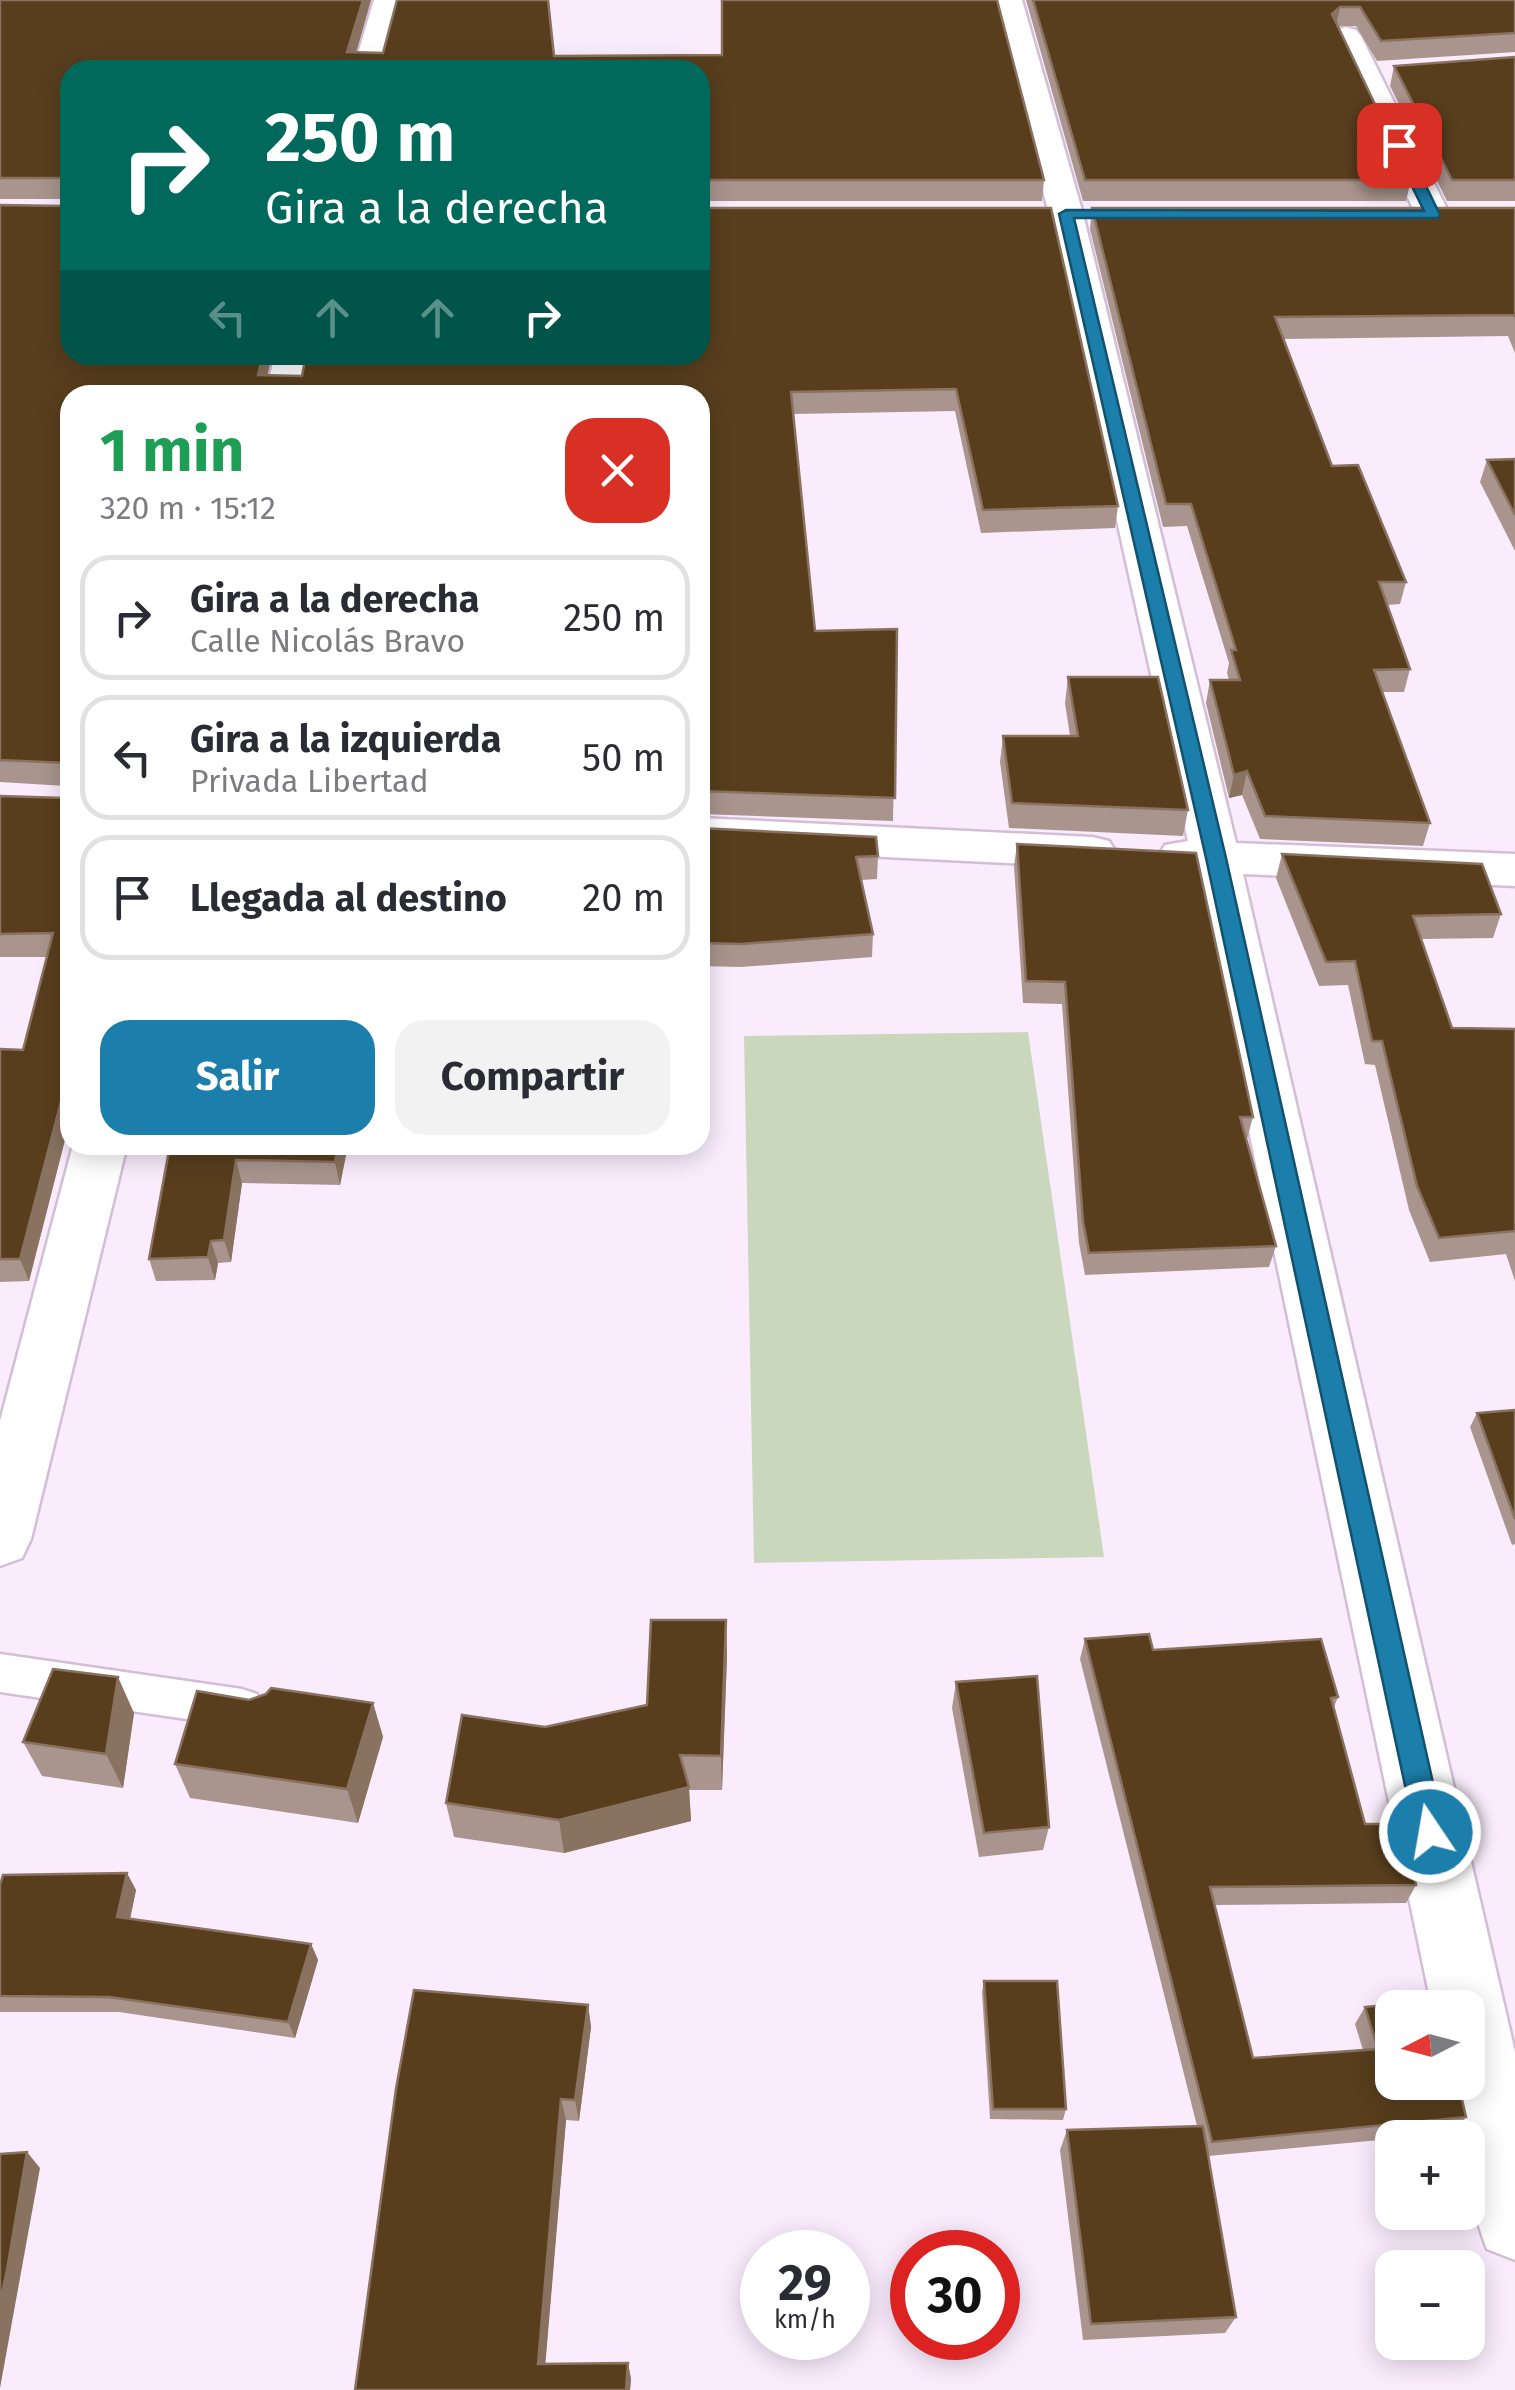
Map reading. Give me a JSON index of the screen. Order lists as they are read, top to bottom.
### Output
{
  "north": "left",
  "page": {
    "turn": ["250 m", "Gira a la derecha"],
    "heading": ["1 min", "320 m · 15:12"],
    "list": [
      {
        "name": "Gira a la derecha",
        "note": "Calle Nicolás Bravo",
        "value": "250 m"
      },
      {
        "name": "Gira a la izquierda",
        "note": "Privada Libertad",
        "value": "50 m"
      },
      {
        "name": "Llegada al destino",
        "value": "20 m"
      }
    ],
    "buttons": ["Salir", "Compartir"],
    "map_buttons": ["+", "−"],
    "speed": "29 km/h",
    "limit": "30"
  }
}
